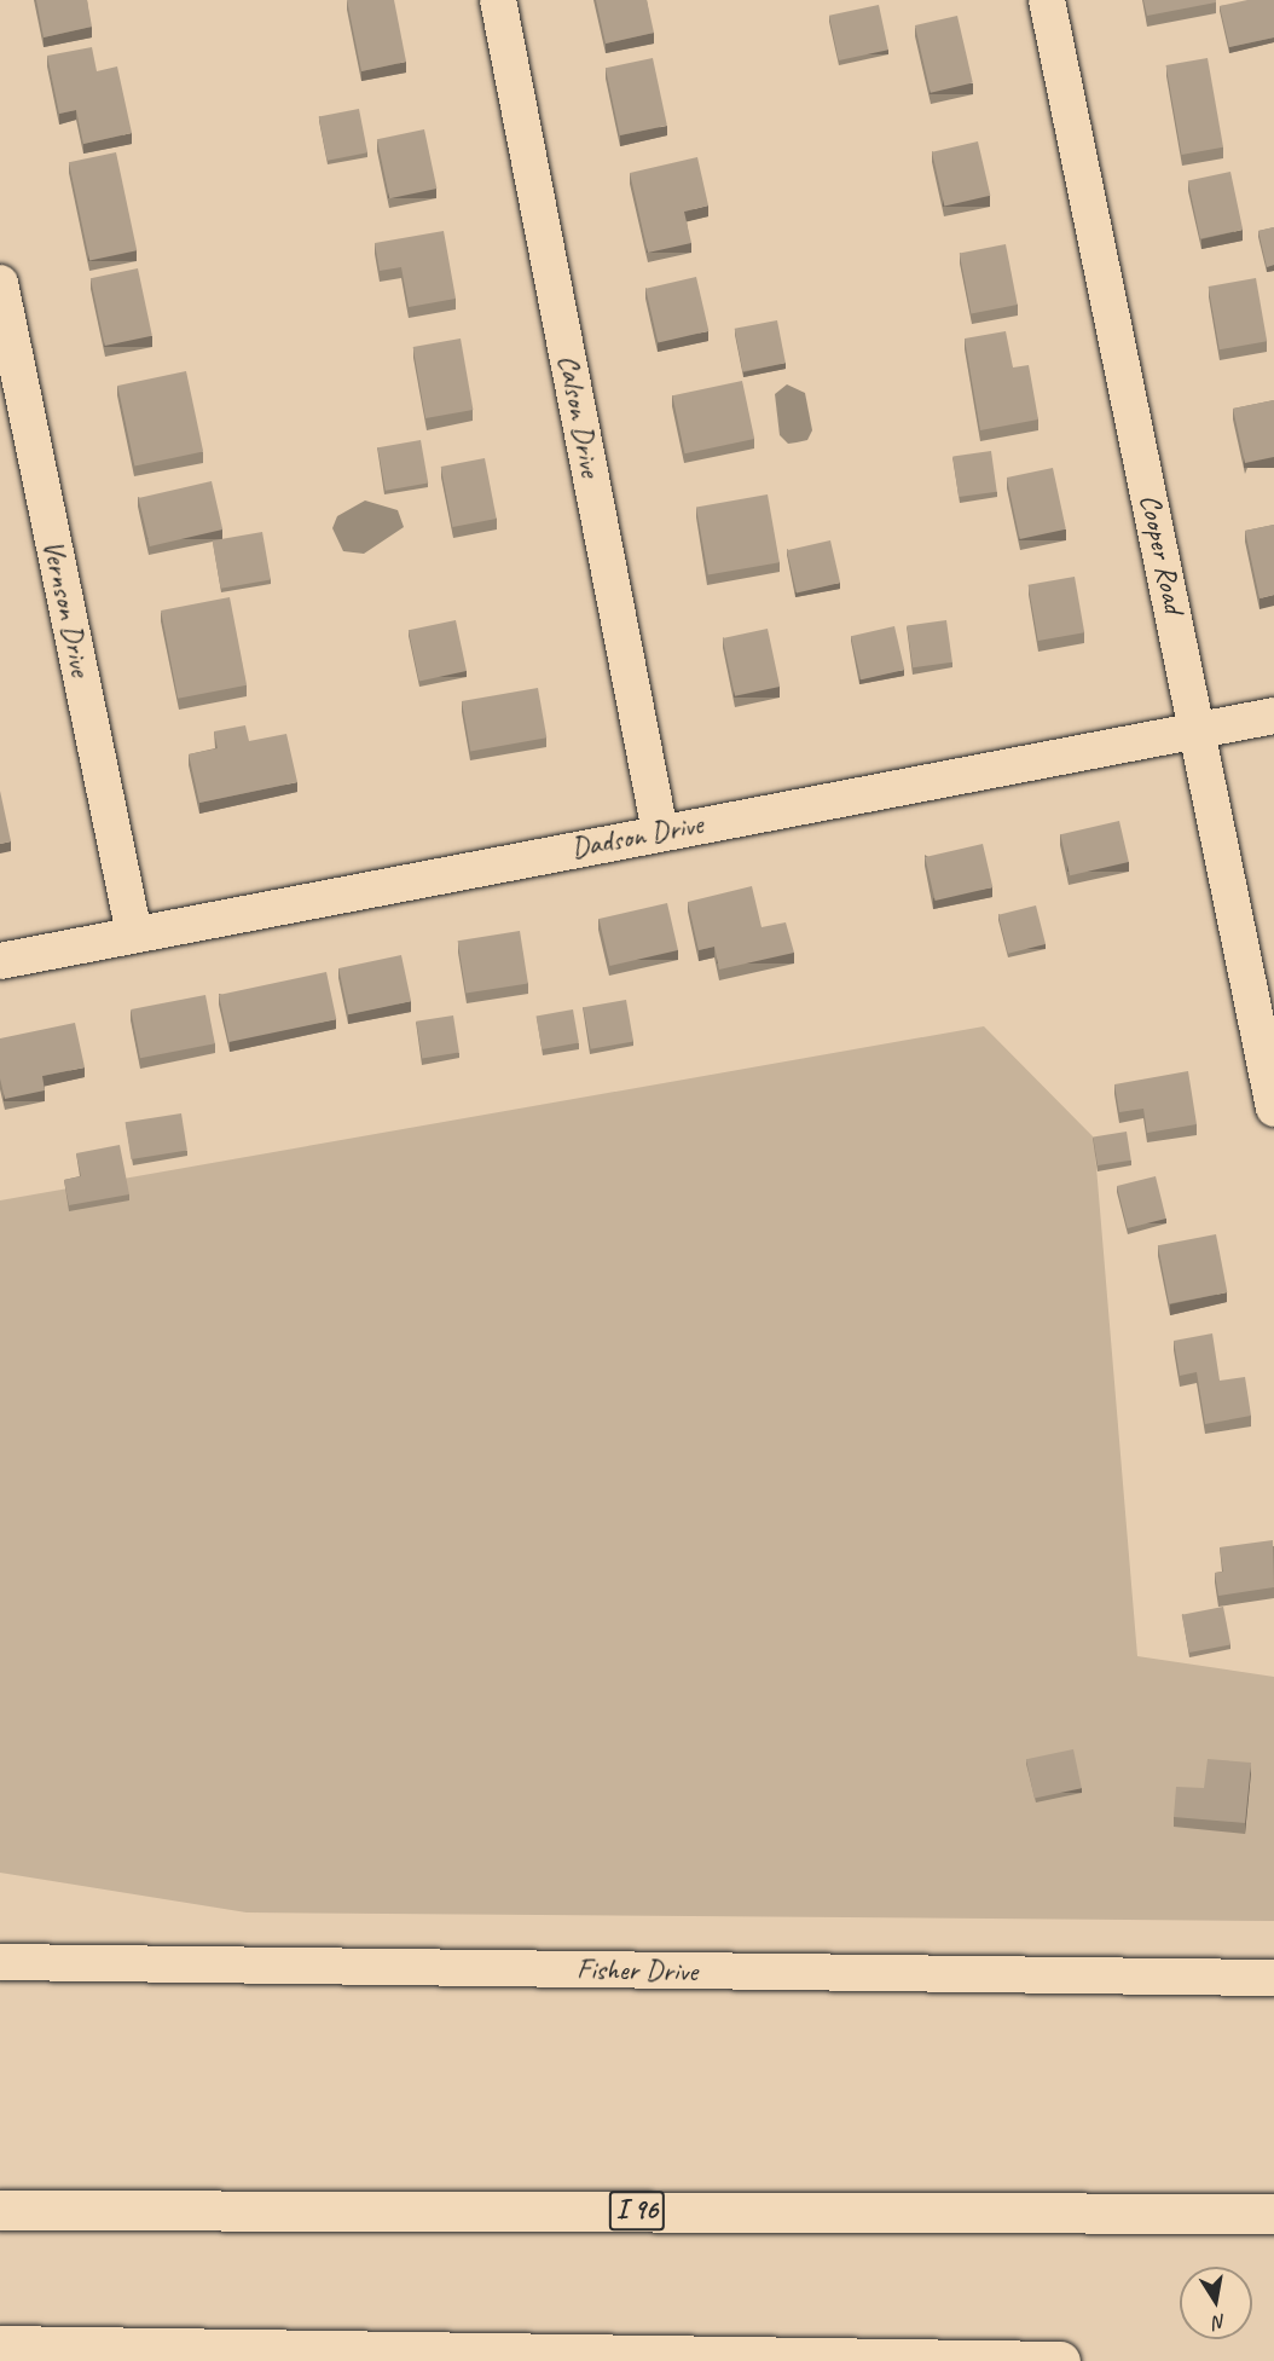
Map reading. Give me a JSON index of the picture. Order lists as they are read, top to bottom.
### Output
{
  "streets": {
    "highway": ["I 96"],
    "street": [
      "Calson Drive",
      "Cooper Road",
      "Vernson Drive",
      "Dadson Drive",
      "Fisher Drive"
    ]
  },
  "crossings": [
    ["Calson Drive", "Dadson Drive"],
    ["Cooper Road", "Dadson Drive"],
    ["Vernson Drive", "Dadson Drive"]
  ],
  "north": "bottom"
}
